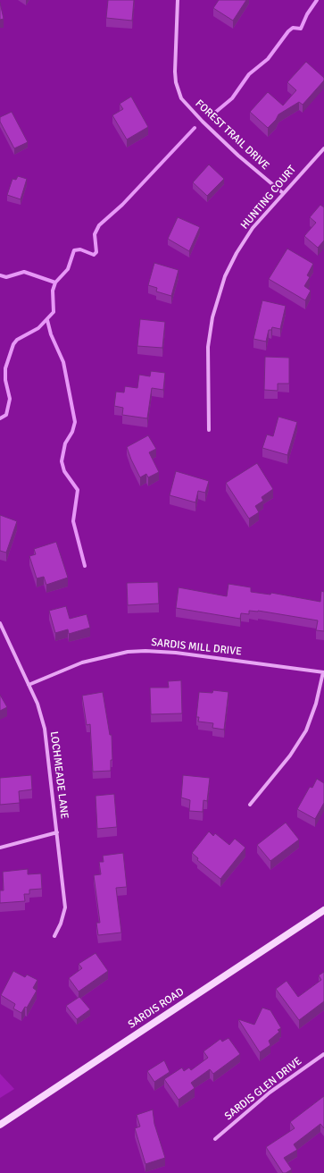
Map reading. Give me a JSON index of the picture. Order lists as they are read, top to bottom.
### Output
{
  "streets": {
    "main road": ["SARDIS ROAD"],
    "street": [
      "FOREST TRAIL DRIVE",
      "HUNTING COURT",
      "SARDIS MILL DRIVE",
      "LOCHMEADE LANE",
      "SARDIS GLEN DRIVE"
    ]
  },
  "crossings": [
    ["FOREST TRAIL DRIVE", "HUNTING COURT"],
    ["SARDIS MILL DRIVE", "LOCHMEADE LANE"]
  ]
}
